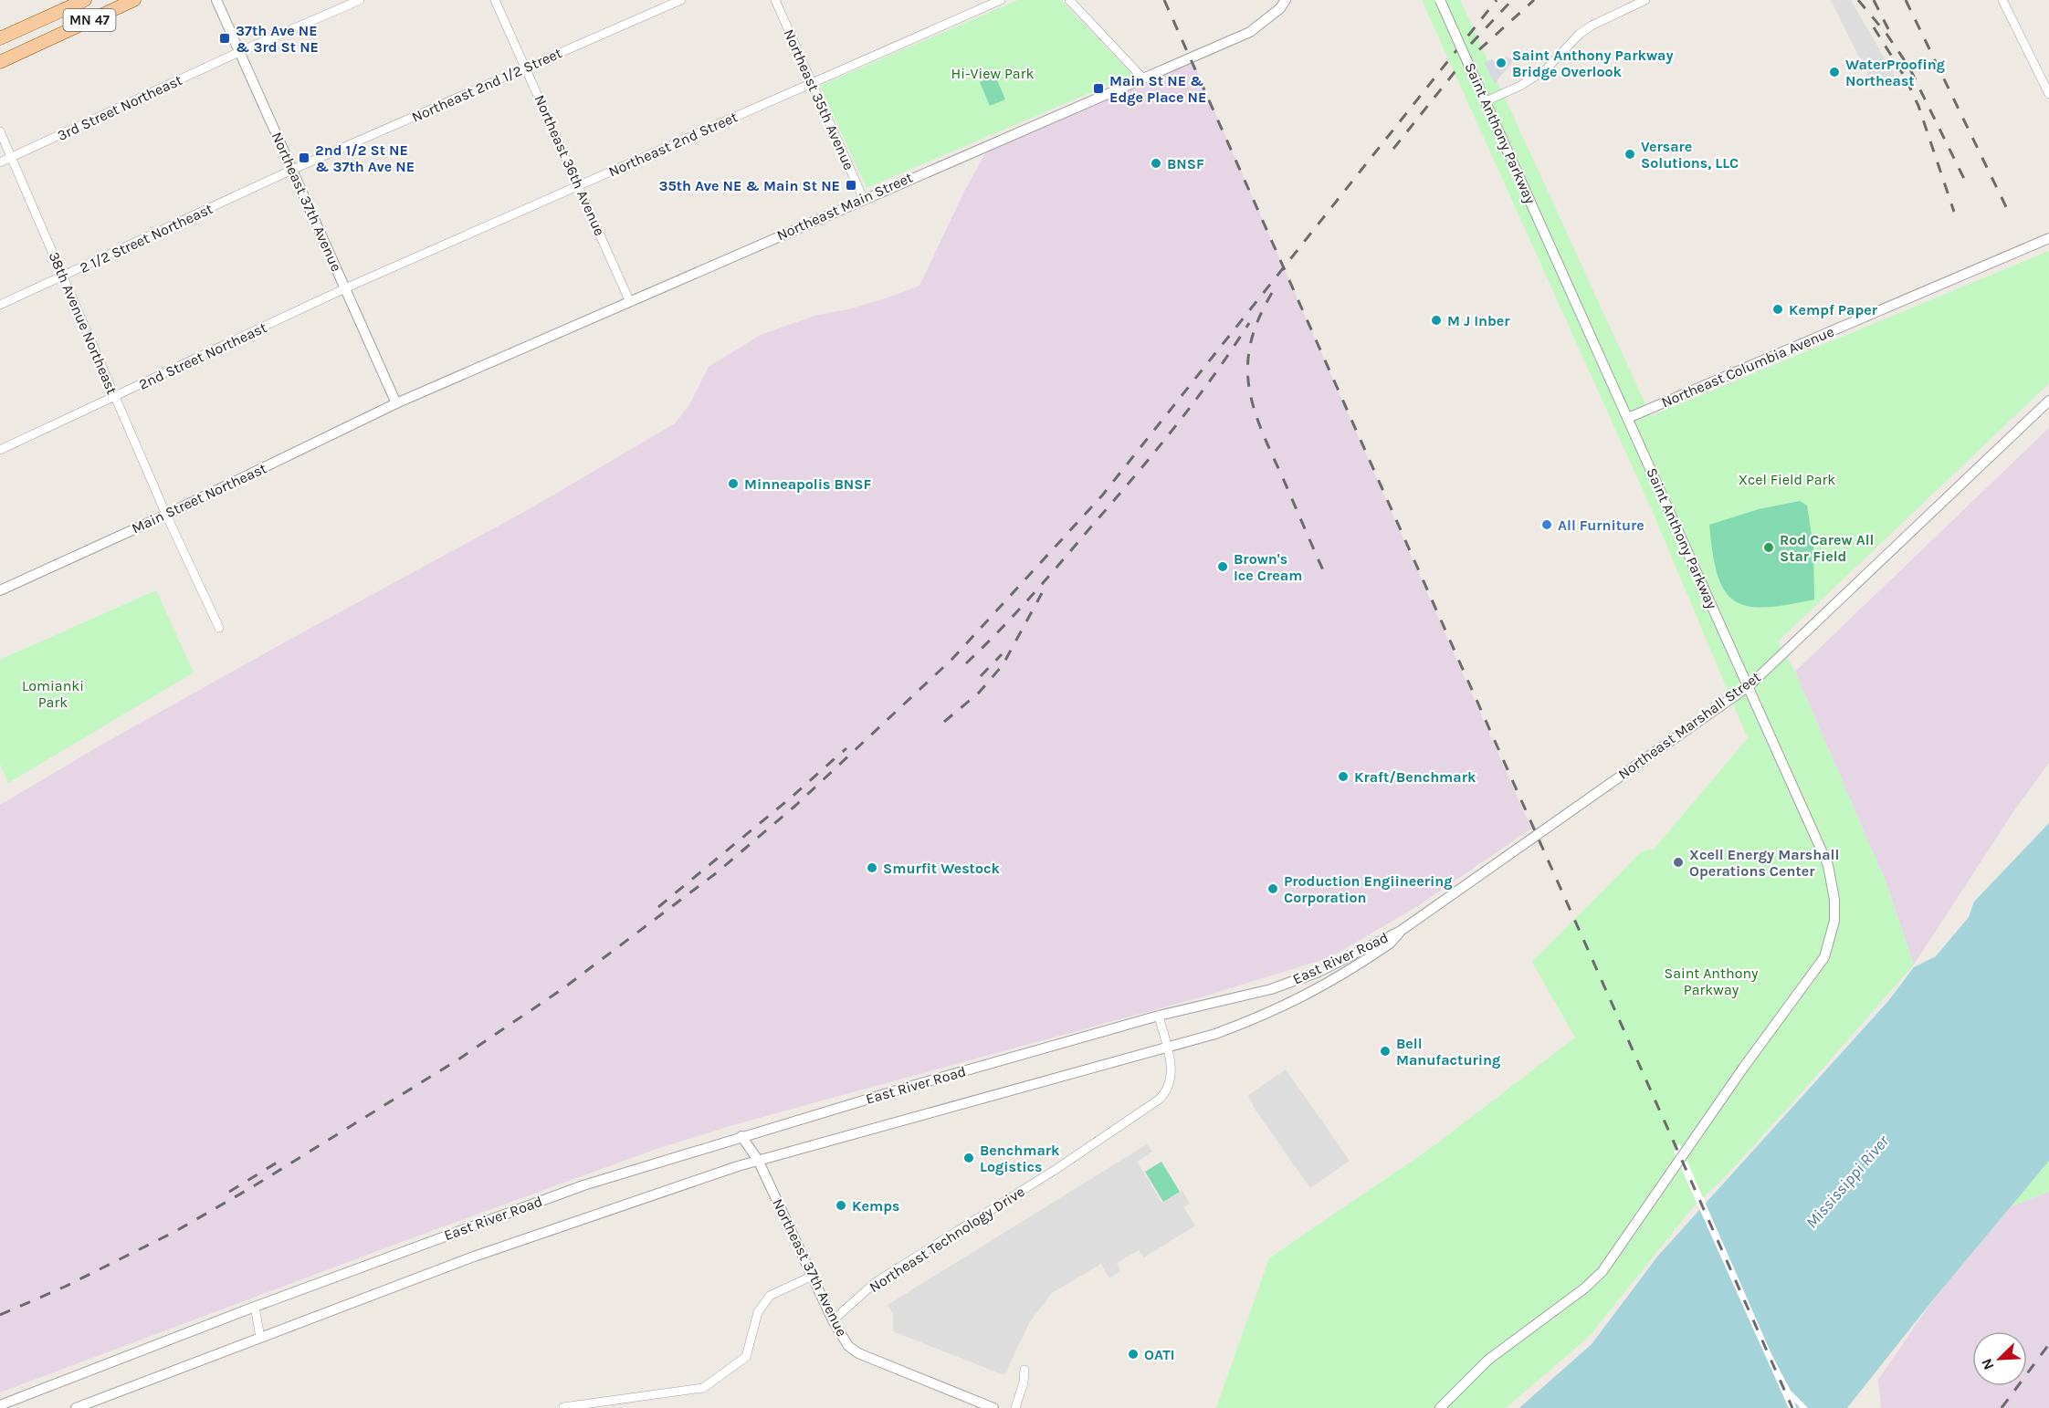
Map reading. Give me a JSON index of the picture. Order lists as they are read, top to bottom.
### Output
{
  "streets": {
    "main road": ["MN 47"],
    "street": [
      "Northeast 2nd 1/2 Street",
      "Northeast 35th Avenue",
      "3rd Street Northeast",
      "Saint Anthony Parkway",
      "Northeast 2nd Street",
      "Northeast 36th Avenue",
      "Northeast 37th Avenue",
      "Northeast Main Street",
      "2 1/2 Street Northeast",
      "38th Avenue Northeast",
      "2nd Street Northeast",
      "Northeast Columbia Avenue",
      "Main Street Northeast",
      "Northeast Marshall Street",
      "East River Road",
      "Northeast Technology Drive"
    ]
  },
  "crossings": [
    ["Northeast 2nd 1/2 Street", "Northeast 36th Avenue"],
    ["Northeast 2nd 1/2 Street", "Northeast 37th Avenue"],
    ["Northeast 2nd 1/2 Street", "2 1/2 Street Northeast"],
    ["Northeast 35th Avenue", "Northeast 2nd Street"],
    ["Northeast 35th Avenue", "Northeast Main Street"],
    ["3rd Street Northeast", "Northeast 37th Avenue"],
    ["3rd Street Northeast", "38th Avenue Northeast"],
    ["Saint Anthony Parkway", "Northeast Columbia Avenue"],
    ["Saint Anthony Parkway", "Northeast Marshall Street"],
    ["Northeast 2nd Street", "Northeast 36th Avenue"],
    ["Northeast 2nd Street", "Northeast 37th Avenue"],
    ["Northeast 2nd Street", "2nd Street Northeast"],
    ["Northeast 36th Avenue", "Northeast Main Street"],
    ["Northeast 37th Avenue", "Northeast Main Street"],
    ["Northeast 37th Avenue", "2 1/2 Street Northeast"],
    ["Northeast 37th Avenue", "2nd Street Northeast"],
    ["Northeast 37th Avenue", "Main Street Northeast"],
    ["Northeast 37th Avenue", "East River Road"],
    ["Northeast 37th Avenue", "Northeast Technology Drive"],
    ["Northeast Main Street", "Main Street Northeast"],
    ["2 1/2 Street Northeast", "38th Avenue Northeast"],
    ["38th Avenue Northeast", "2nd Street Northeast"],
    ["38th Avenue Northeast", "Main Street Northeast"],
    ["Northeast Marshall Street", "East River Road"],
    ["East River Road", "Northeast Technology Drive"]
  ],
  "water": ["Mississippi River"],
  "parks": [
    "Hi-View Park",
    "Xcel Field Park",
    "Lomianki Park",
    "Saint Anthony Parkway"
  ],
  "places": {
    "transit": [
      "37th Ave NE & 3rd St NE",
      "Main St NE & Edge Place NE",
      "2nd 1/2 St NE & 37th Ave NE",
      "35th Ave NE & Main St NE"
    ],
    "other": [
      "Saint Anthony Parkway Bridge Overlook",
      "WaterProofing Northeast",
      "Versare Solutions, LLC",
      "BNSF",
      "Kempf Paper",
      "M J Inber",
      "Minneapolis BNSF",
      "All Furniture",
      "Rod Carew All Star Field",
      "Brown's Ice Cream",
      "Kraft/Benchmark",
      "Xcell Energy Marshall Operations Center",
      "Smurfit Westock",
      "Production Engiineering Corporation",
      "Bell Manufacturing",
      "Benchmark Logistics",
      "Kemps",
      "OATI"
    ]
  },
  "north": "bottom left"
}
